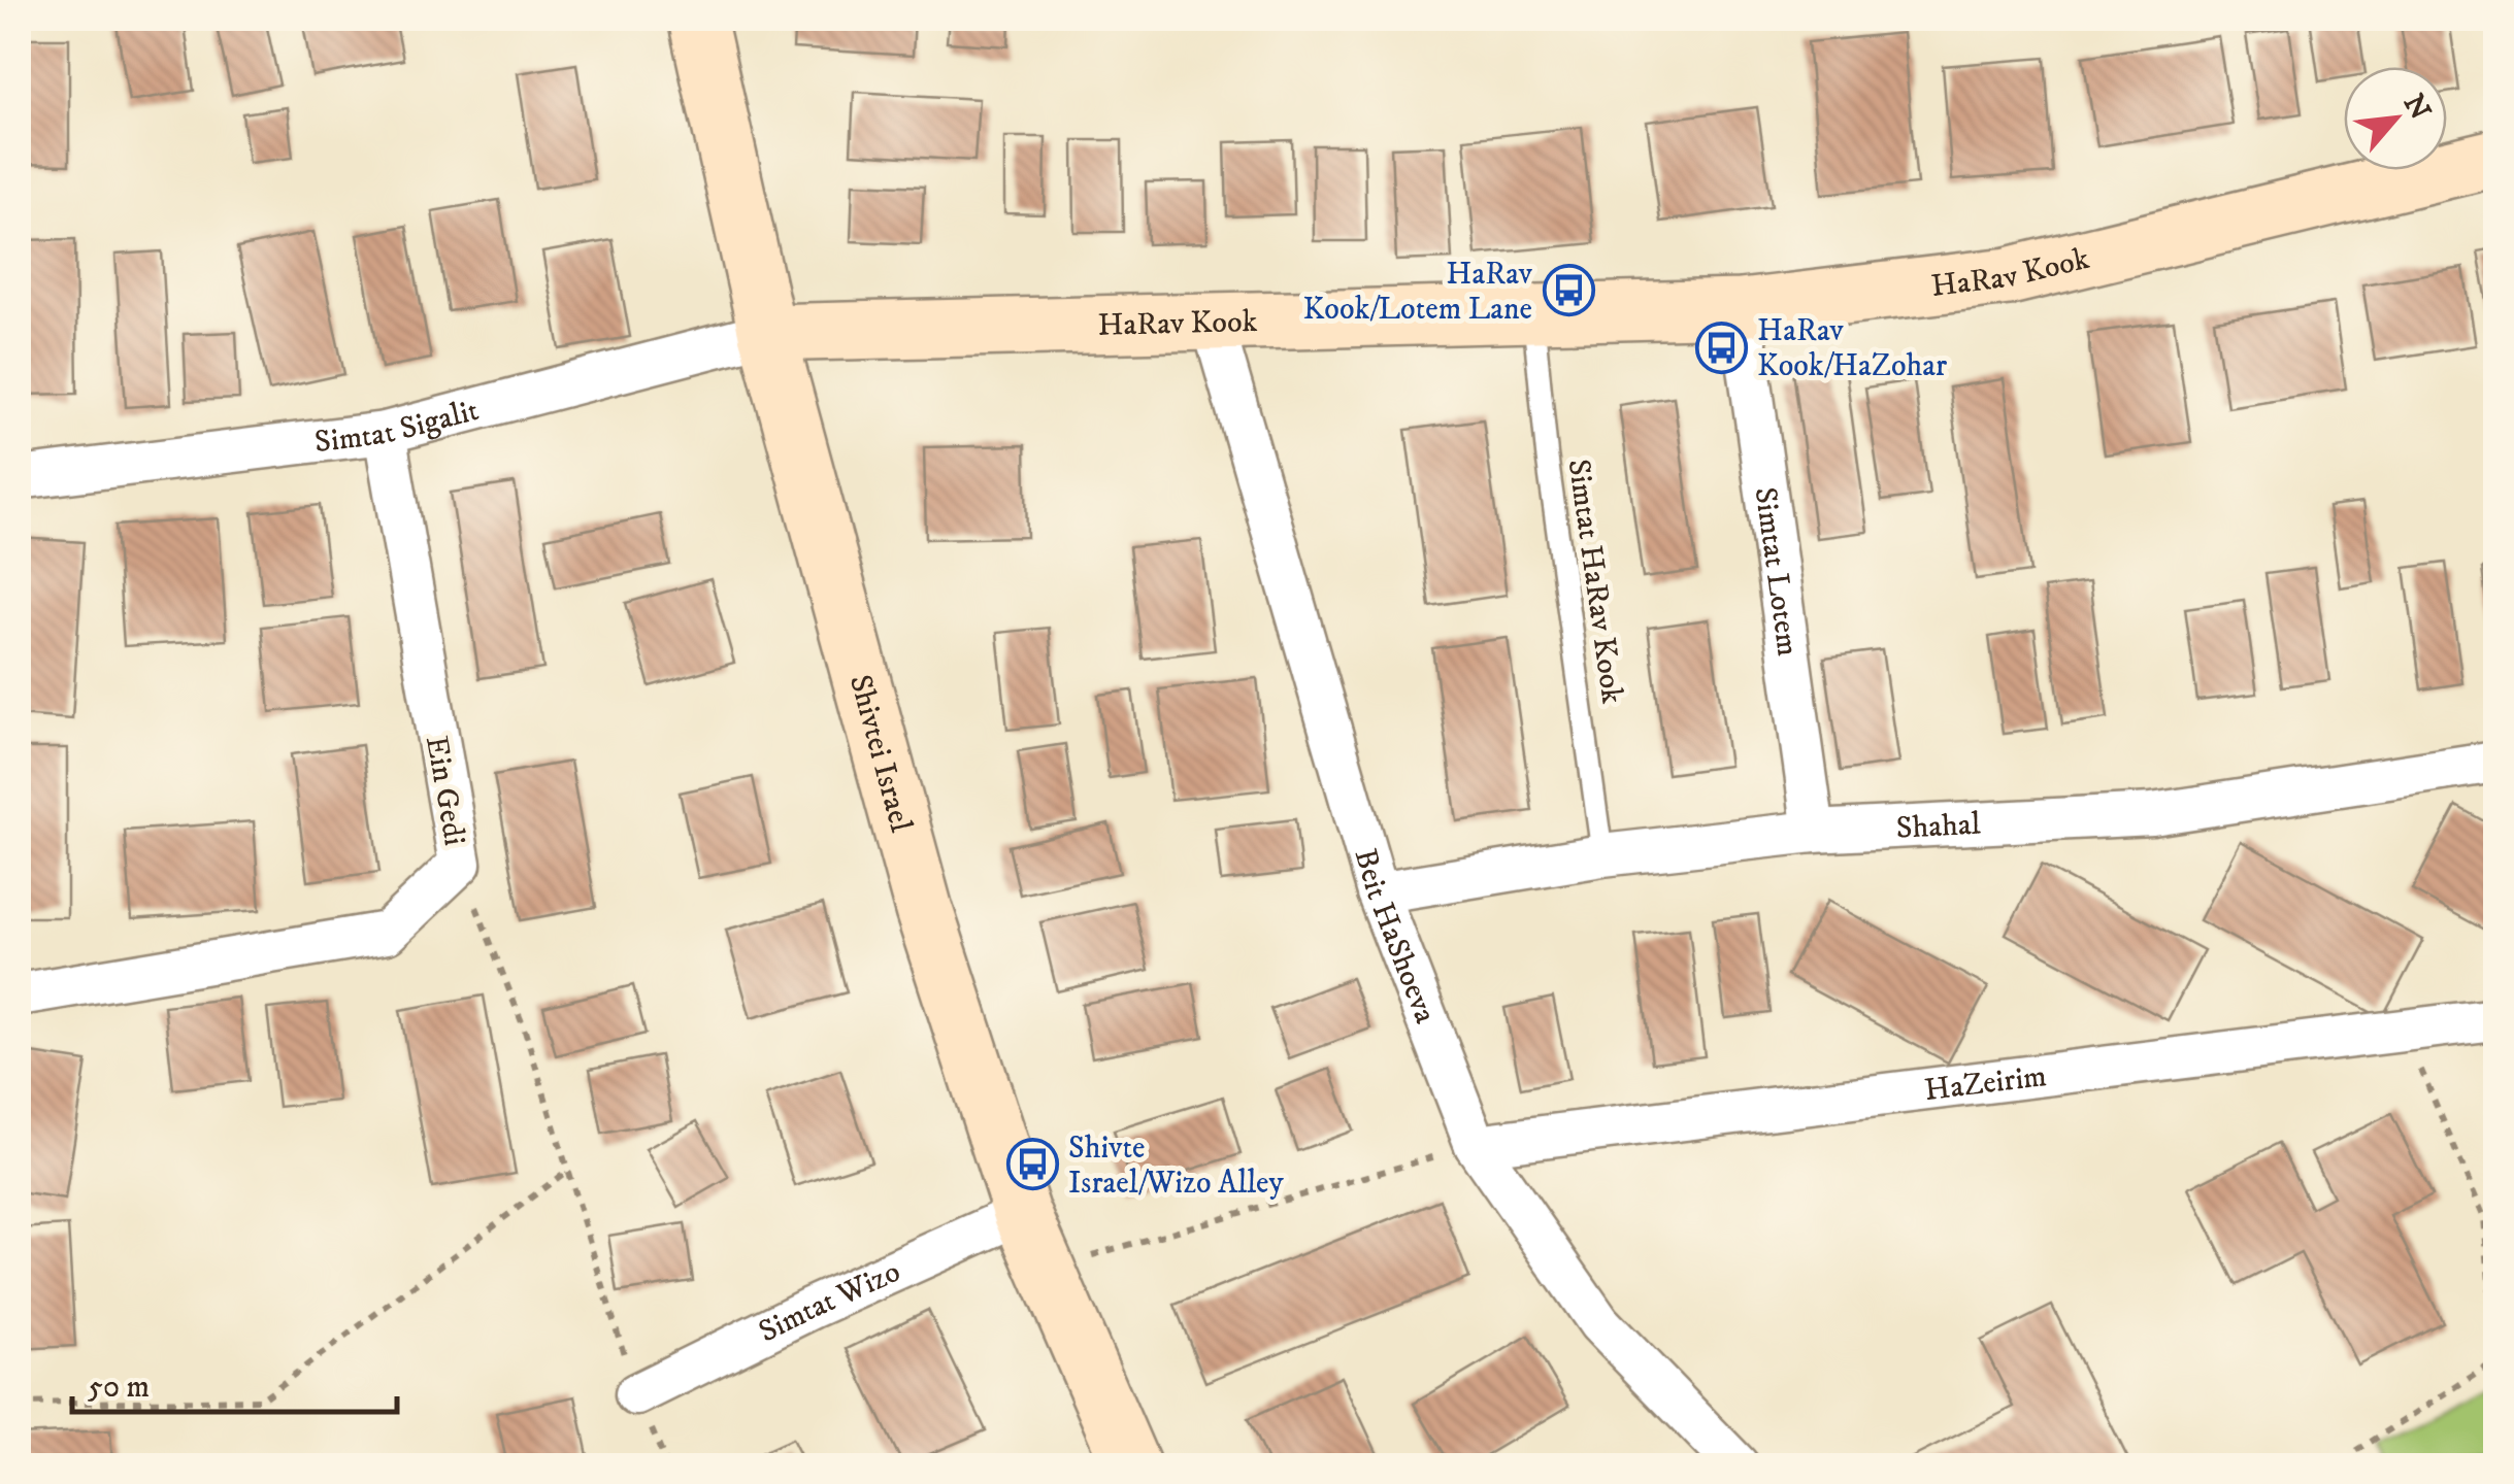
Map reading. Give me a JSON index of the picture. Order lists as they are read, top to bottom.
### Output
{
  "streets": {
    "street": [
      "HaRav Kook",
      "Simtat Sigalit",
      "Simtat Lotem",
      "Shivtei Israel",
      "Ein Gedi",
      "Shahal",
      "Beit HaShoeva",
      "HaZeirim",
      "Simtat Wizo"
    ],
    "lane": ["Simtat HaRav Kook"]
  },
  "crossings": [
    ["HaRav Kook", "Simtat Sigalit"],
    ["HaRav Kook", "Simtat Lotem"],
    ["HaRav Kook", "Simtat HaRav Kook"],
    ["HaRav Kook", "Shivtei Israel"],
    ["HaRav Kook", "Beit HaShoeva"],
    ["Simtat Sigalit", "Shivtei Israel"],
    ["Simtat Sigalit", "Ein Gedi"],
    ["Simtat Lotem", "Shahal"],
    ["Simtat HaRav Kook", "Shahal"],
    ["Shivtei Israel", "Simtat Wizo"],
    ["Shahal", "Beit HaShoeva"],
    ["Beit HaShoeva", "HaZeirim"]
  ],
  "places": {
    "bus stop": ["HaRav Kook/Lotem Lane", "HaRav Kook/HaZohar", "Shivte Israel/Wizo Alley"]
  },
  "scale_bar": "50 m",
  "north": "top right"
}
